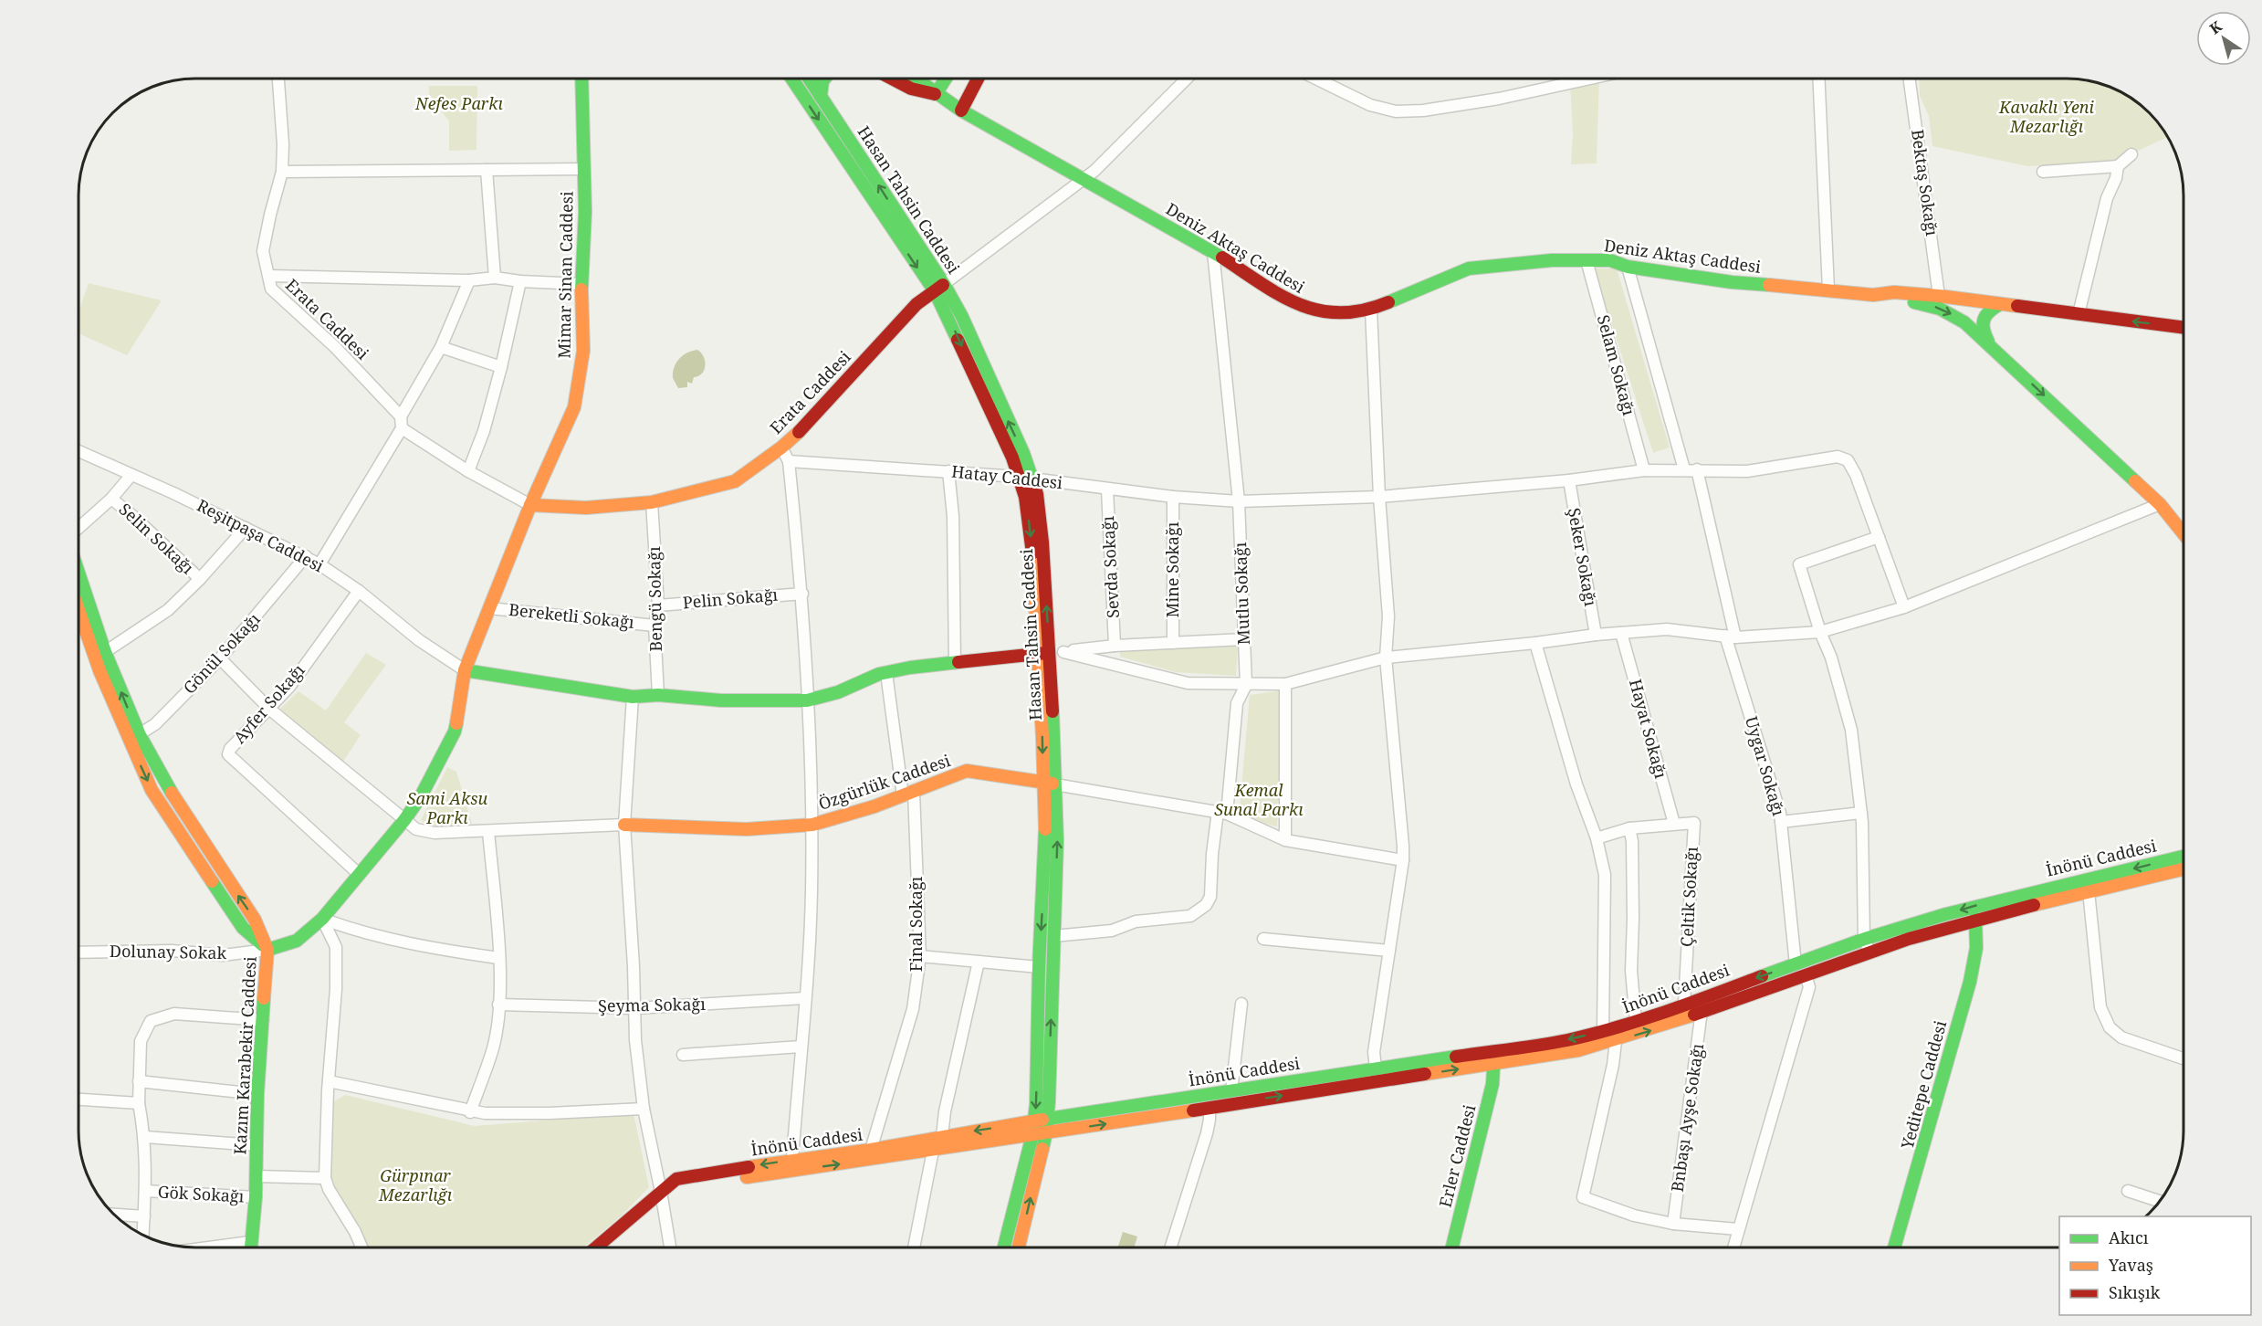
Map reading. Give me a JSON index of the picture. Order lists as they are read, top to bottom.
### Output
{
  "streets": {
    "street": [
      "Bektaş Sokağı",
      "Hasan Tahsin Caddesi",
      "Deniz Aktaş Caddesi",
      "Mimar Sinan Caddesi",
      "Erata Caddesi",
      "Selam Sokağı",
      "Hatay Caddesi",
      "Reşitpaşa Caddesi",
      "Selin Sokağı",
      "Şeker Sokağı",
      "Sevda Sokağı",
      "Mine Sokağı",
      "Mutlu Sokağı",
      "Bengü Sokağı",
      "Pelin Sokağı",
      "Bereketli Sokağı",
      "Gönül Sokağı",
      "Ayfer Sokağı",
      "Hayat Sokağı",
      "Uygar Sokağı",
      "Özgürlük Caddesi",
      "İnönü Caddesi",
      "Çeltik Sokağı",
      "Final Sokağı",
      "Dolunay Sokak",
      "Şeyma Sokağı",
      "Kazım Karabekir Caddesi",
      "Yeditepe Caddesi",
      "Bnbaşı Ayşe Sokağı",
      "Erler Caddesi",
      "Gök Sokağı"
    ]
  },
  "crossings": [
    ["Bektaş Sokağı", "Deniz Aktaş Caddesi"],
    ["Hasan Tahsin Caddesi", "Erata Caddesi"],
    ["Hasan Tahsin Caddesi", "Hatay Caddesi"],
    ["Hasan Tahsin Caddesi", "Özgürlük Caddesi"],
    ["Hasan Tahsin Caddesi", "İnönü Caddesi"],
    ["Deniz Aktaş Caddesi", "Selam Sokağı"],
    ["Deniz Aktaş Caddesi", "Mutlu Sokağı"],
    ["Mimar Sinan Caddesi", "Erata Caddesi"],
    ["Mimar Sinan Caddesi", "Reşitpaşa Caddesi"],
    ["Mimar Sinan Caddesi", "Bereketli Sokağı"],
    ["Erata Caddesi", "Bengü Sokağı"],
    ["Selam Sokağı", "Hatay Caddesi"],
    ["Hatay Caddesi", "Şeker Sokağı"],
    ["Hatay Caddesi", "Sevda Sokağı"],
    ["Hatay Caddesi", "Mine Sokağı"],
    ["Hatay Caddesi", "Mutlu Sokağı"],
    ["Hatay Caddesi", "Uygar Sokağı"],
    ["Reşitpaşa Caddesi", "Gönül Sokağı"],
    ["Reşitpaşa Caddesi", "Ayfer Sokağı"],
    ["Bengü Sokağı", "Pelin Sokağı"],
    ["Bengü Sokağı", "Bereketli Sokağı"],
    ["Gönül Sokağı", "Kazım Karabekir Caddesi"],
    ["Hayat Sokağı", "Çeltik Sokağı"],
    ["Uygar Sokağı", "İnönü Caddesi"],
    ["Özgürlük Caddesi", "Final Sokağı"],
    ["İnönü Caddesi", "Çeltik Sokağı"],
    ["İnönü Caddesi", "Final Sokağı"],
    ["İnönü Caddesi", "Erler Caddesi"],
    ["Dolunay Sokak", "Kazım Karabekir Caddesi"],
    ["Kazım Karabekir Caddesi", "Gök Sokağı"]
  ],
  "parks": [
    "Nefes Parkı",
    "Kavaklı Yeni Mezarlığı",
    "Kemal Sunal Parkı",
    "Sami Aksu Parkı",
    "Gürpınar Mezarlığı"
  ],
  "legend": ["Akıcı", "Yavaş", "Sıkışık"],
  "north": "top left"
}
